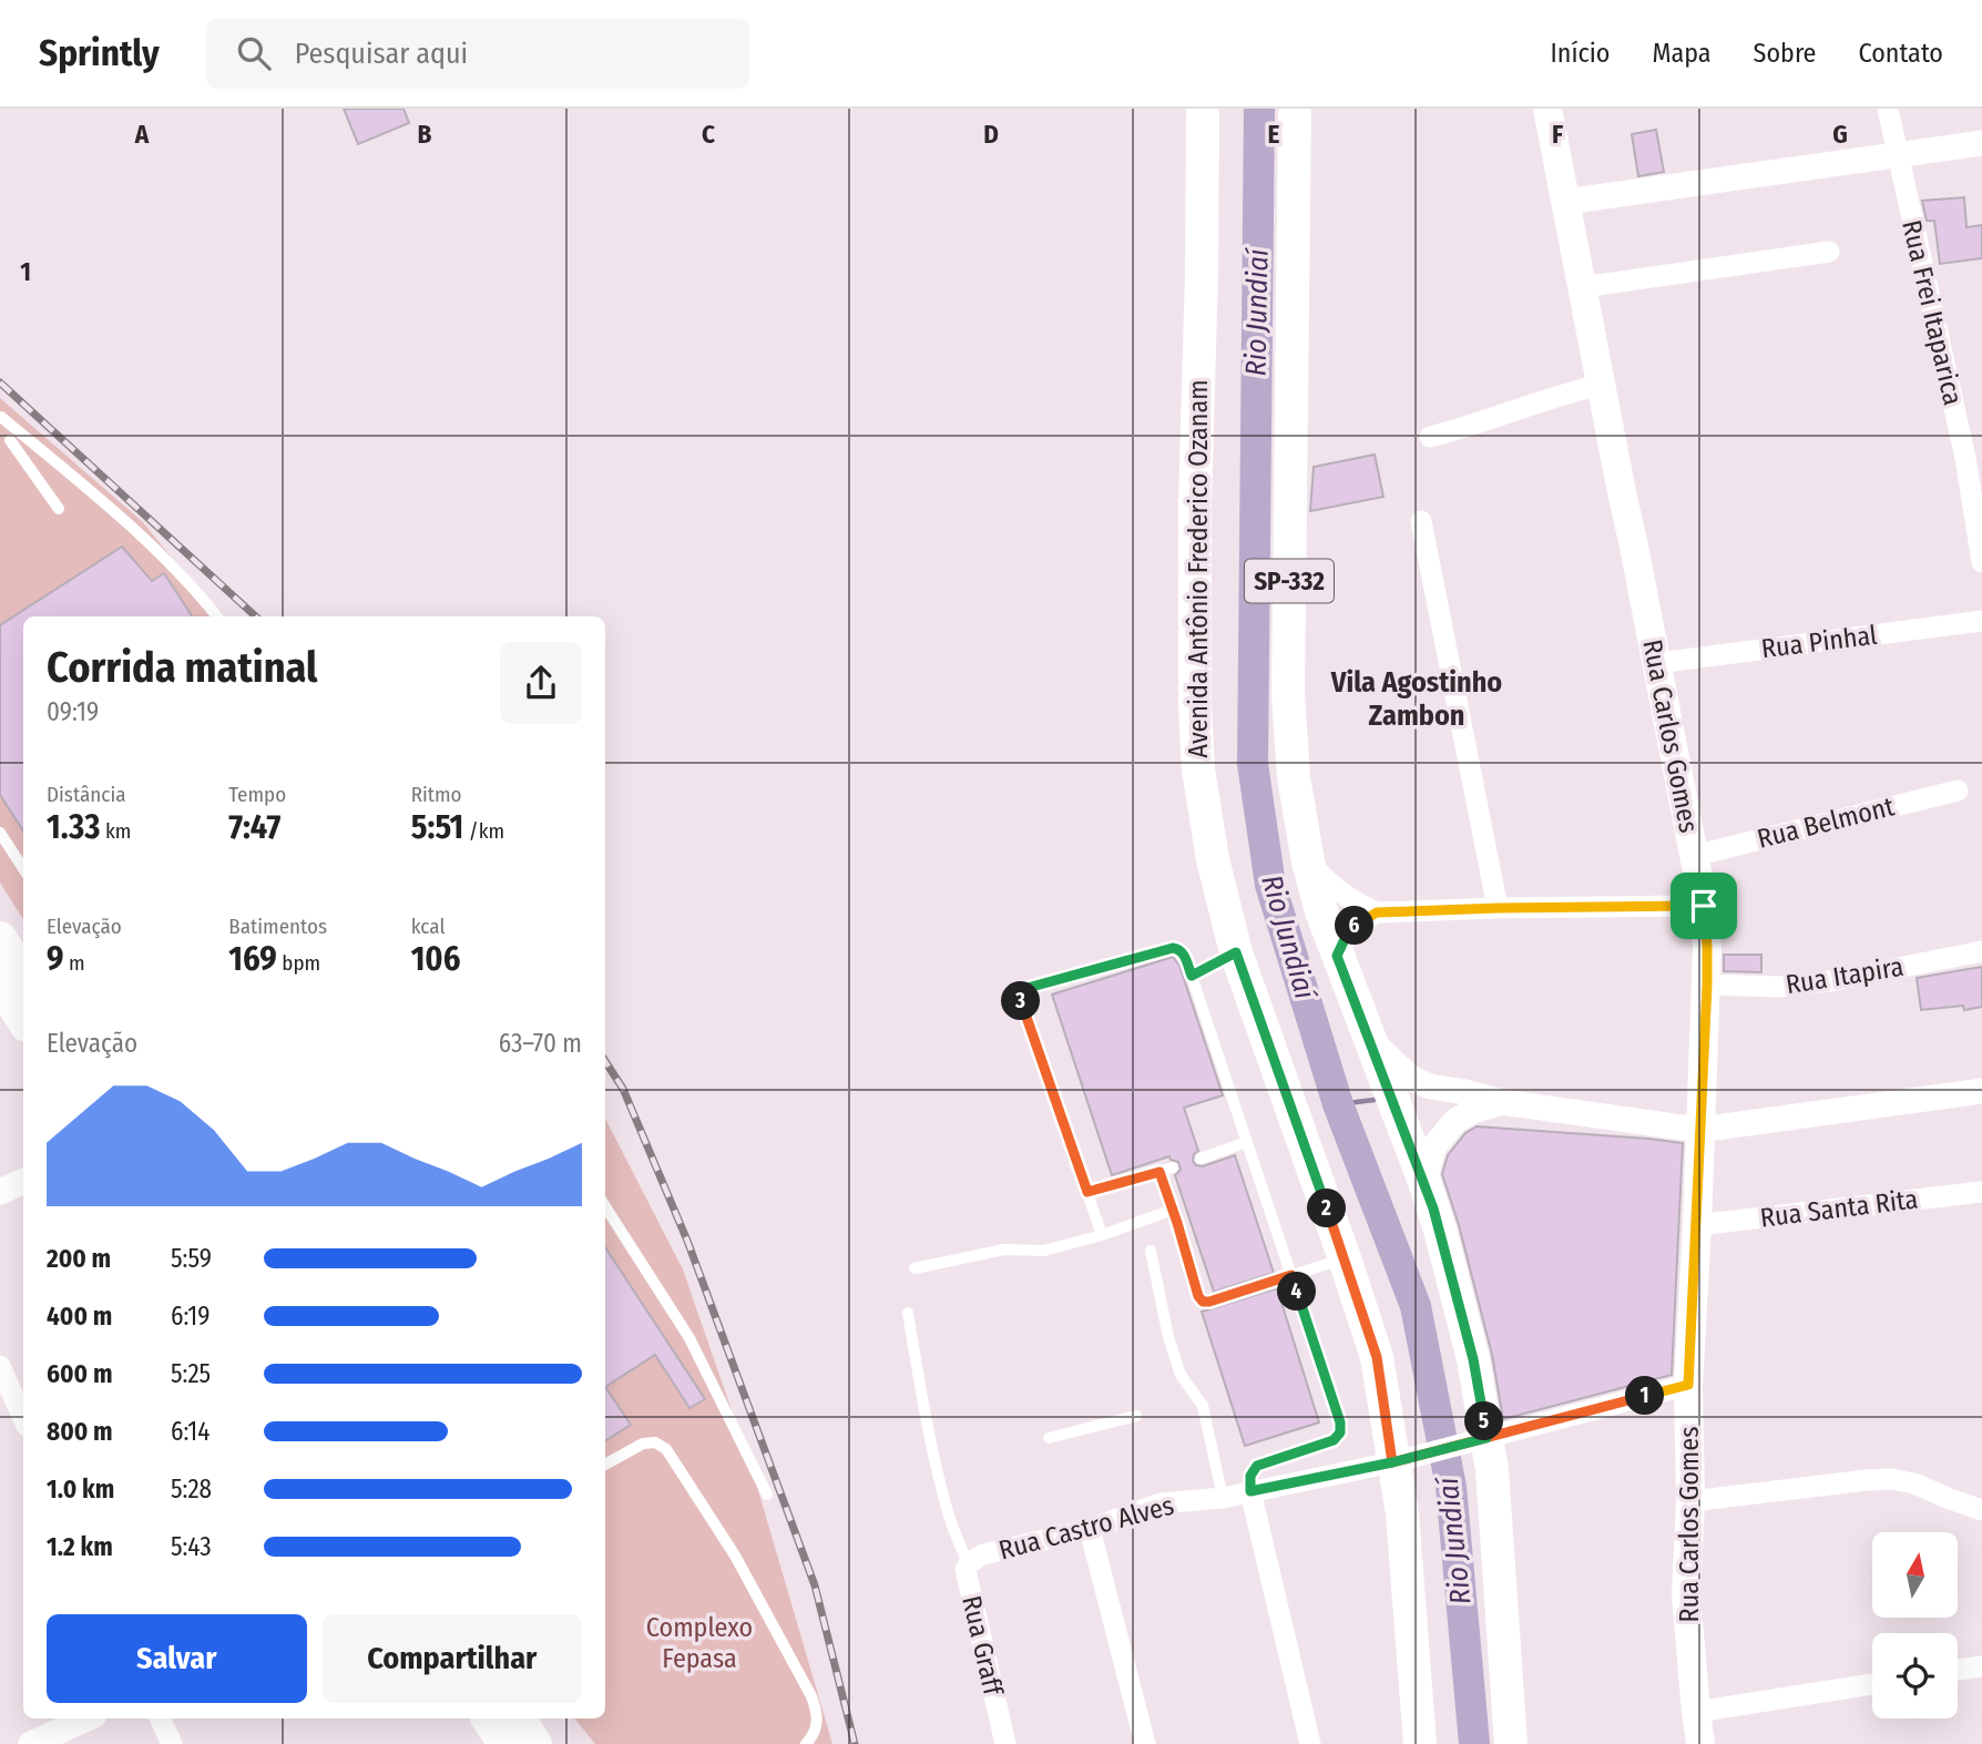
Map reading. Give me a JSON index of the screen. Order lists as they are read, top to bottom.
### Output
{
  "streets": {
    "main road": ["Avenida Antônio Frederico Ozanam", "SP-332", "Rua Carlos Gomes"],
    "street": [
      "Rua Frei Itaparica",
      "Rua Pinhal",
      "Rua Belmont",
      "Rua Itapira",
      "Rua Santa Rita",
      "Rua Castro Alves",
      "Rua Graff"
    ]
  },
  "crossings": [
    ["Avenida Antônio Frederico Ozanam", "Rua Castro Alves"],
    ["SP-332", "Rua Castro Alves"],
    ["Rua Pinhal", "Rua Carlos Gomes"],
    ["Rua Carlos Gomes", "Rua Belmont"],
    ["Rua Carlos Gomes", "Rua Itapira"],
    ["Rua Carlos Gomes", "Rua Santa Rita"],
    ["Rua Carlos Gomes", "Rua Castro Alves"],
    ["Rua Castro Alves", "Rua Graff"]
  ],
  "districts": ["Vila Agostinho Zambon"],
  "water": ["Rio Jundiaí"],
  "parks": ["Complexo Fepasa"],
  "north": "top",
  "page": {
    "header": "Sprintly",
    "search": "Pesquisar aqui",
    "nav": [
      "Início",
      "Mapa",
      "Sobre",
      "Contato"
    ],
    "heading": ["Corrida matinal", "09:19"],
    "stats": [
      ["Distância", "1.33 km"],
      ["Tempo", "7:47"],
      ["Ritmo", "5:51 /km"],
      ["Elevação", "9 m"],
      ["Batimentos", "169 bpm"],
      ["kcal", "106"]
    ],
    "pins": [
      "6",
      "3",
      "2",
      "4",
      "1",
      "5"
    ],
    "chart": ["Elevação", "63–70 m"],
    "list": [
      {
        "name": "200 m",
        "note": "5:59"
      },
      {
        "name": "400 m",
        "note": "6:19"
      },
      {
        "name": "600 m",
        "note": "5:25"
      },
      {
        "name": "800 m",
        "note": "6:14"
      },
      {
        "name": "1.0 km",
        "note": "5:28"
      },
      {
        "name": "1.2 km",
        "note": "5:43"
      }
    ],
    "buttons": ["Salvar", "Compartilhar"]
  },
  "grid": {
    "columns": [
      "A",
      "B",
      "C",
      "D",
      "E",
      "F",
      "G"
    ],
    "rows": ["1"]
  }
}
